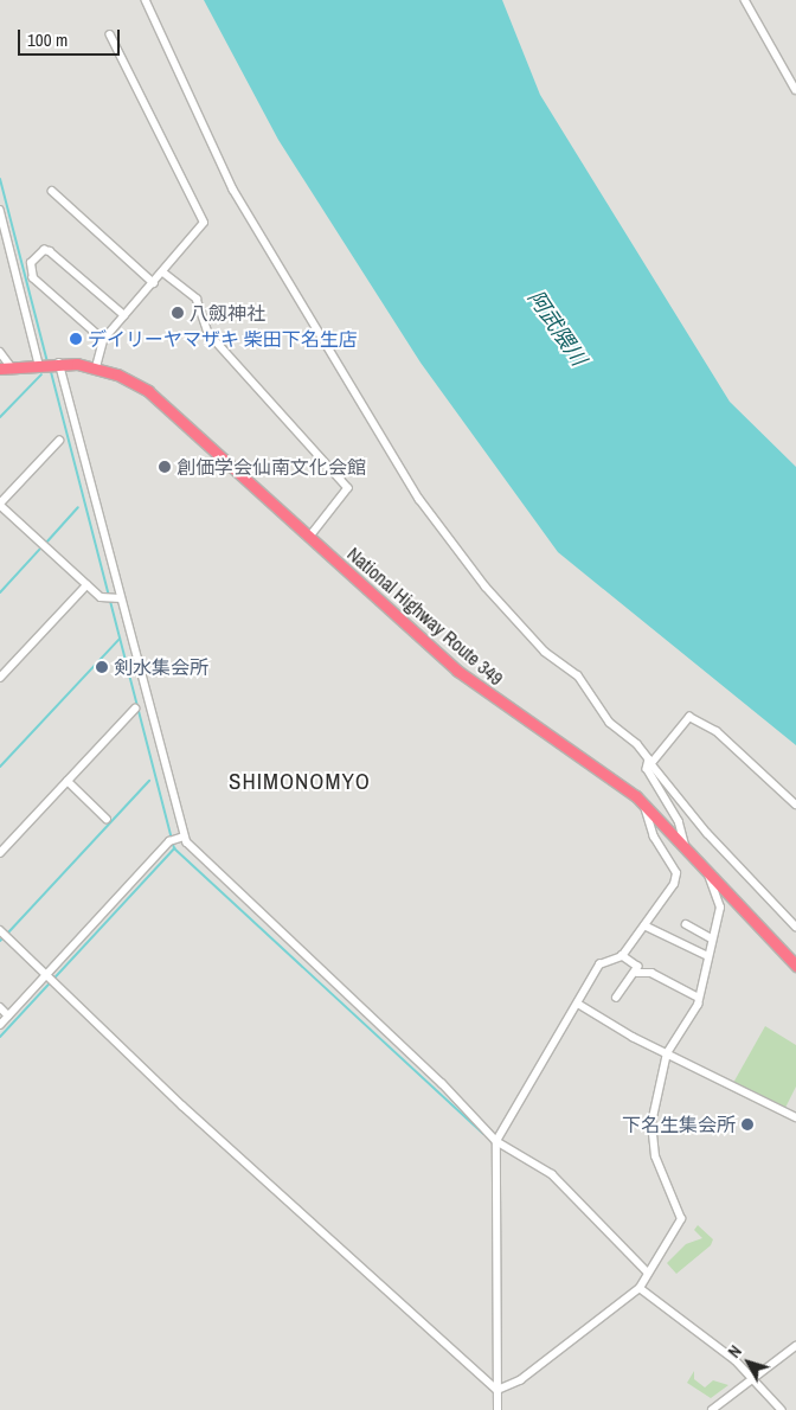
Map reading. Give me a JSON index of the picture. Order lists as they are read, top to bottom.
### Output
{
  "streets": {
    "highway": ["National Highway Route 349"]
  },
  "districts": ["SHIMONOMYO"],
  "water": ["阿武隈川"],
  "places": [
    "八劔神社",
    "デイリーヤマザキ 柴田下名生店",
    "創価学会仙南文化会館",
    "剣水集会所",
    "下名生集会所"
  ],
  "scale_bar": "100 m",
  "north": "top left"
}
